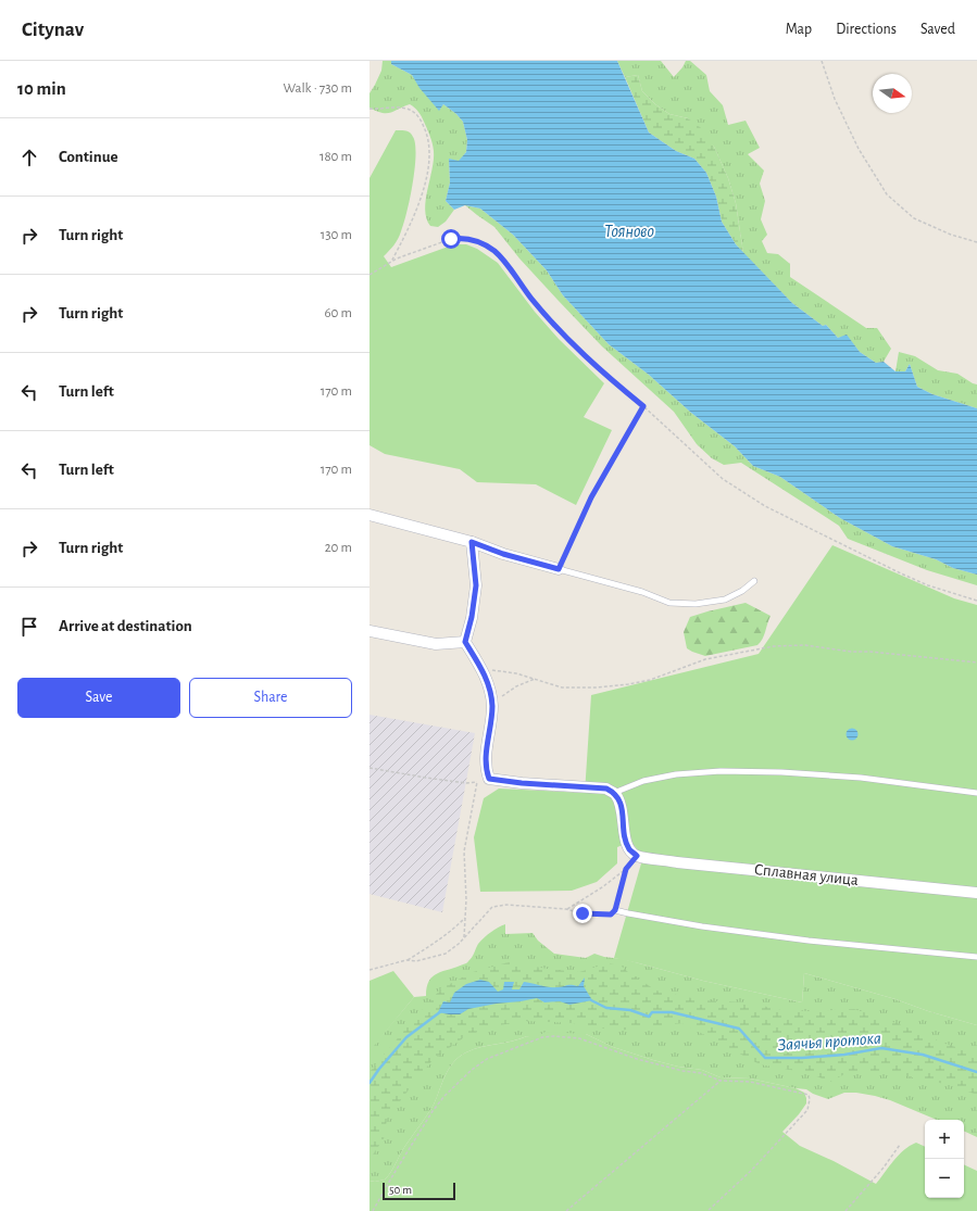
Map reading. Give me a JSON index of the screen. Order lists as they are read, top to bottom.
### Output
{
  "streets": {
    "street": ["Сплавная улица"]
  },
  "water": ["Тояново", "Заячья протока"],
  "scale_bar": "50 m",
  "north": "right",
  "page": {
    "header": "Citynav",
    "nav": ["Map", "Directions", "Saved"],
    "heading": ["10 min", "Walk · 730 m"],
    "list": [
      ["Continue", "180 m"],
      ["Turn right", "130 m"],
      ["Turn right", "60 m"],
      ["Turn left", "170 m"],
      ["Turn left", "170 m"],
      ["Turn right", "20 m"],
      "Arrive at destination"
    ],
    "buttons": ["Save", "Share"],
    "map_buttons": ["+", "−"],
    "scale": "50 m"
  }
}
